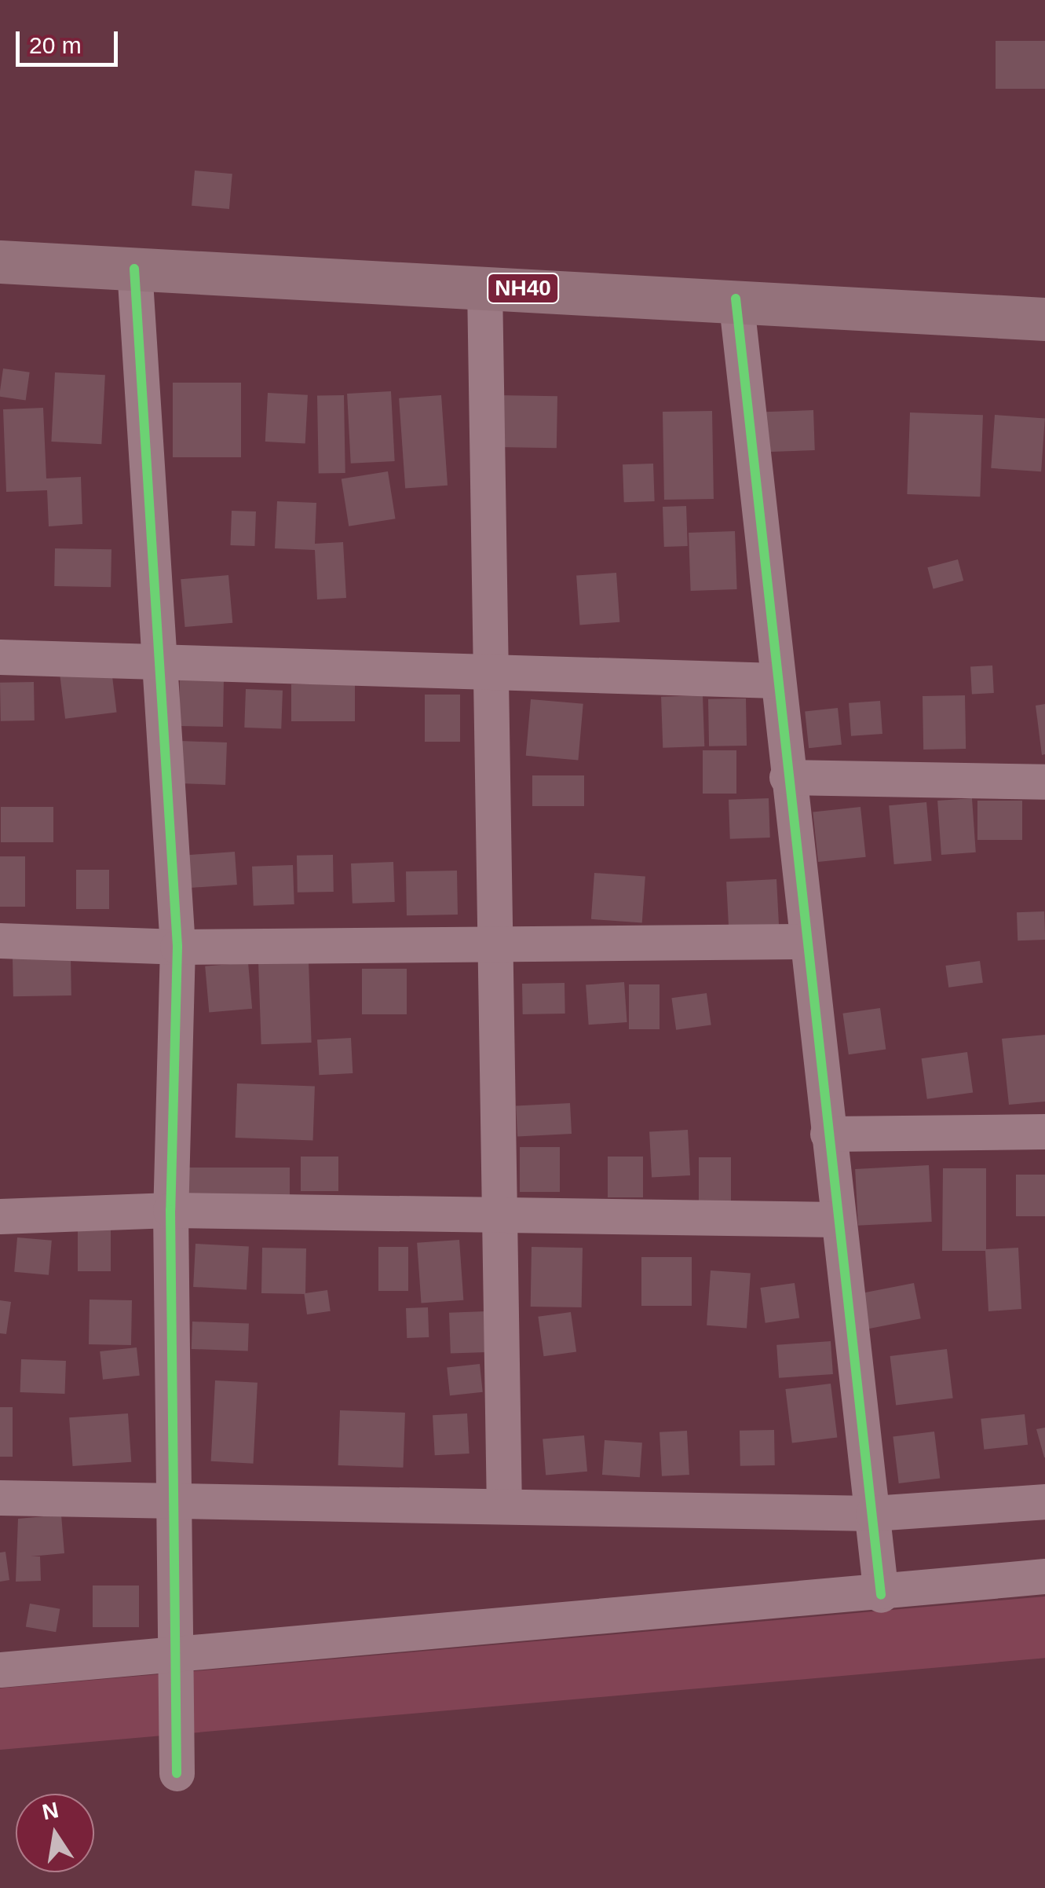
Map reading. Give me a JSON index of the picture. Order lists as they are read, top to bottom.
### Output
{
  "streets": {
    "highway": ["NH40"]
  },
  "scale_bar": "20 m",
  "north": "top"
}
